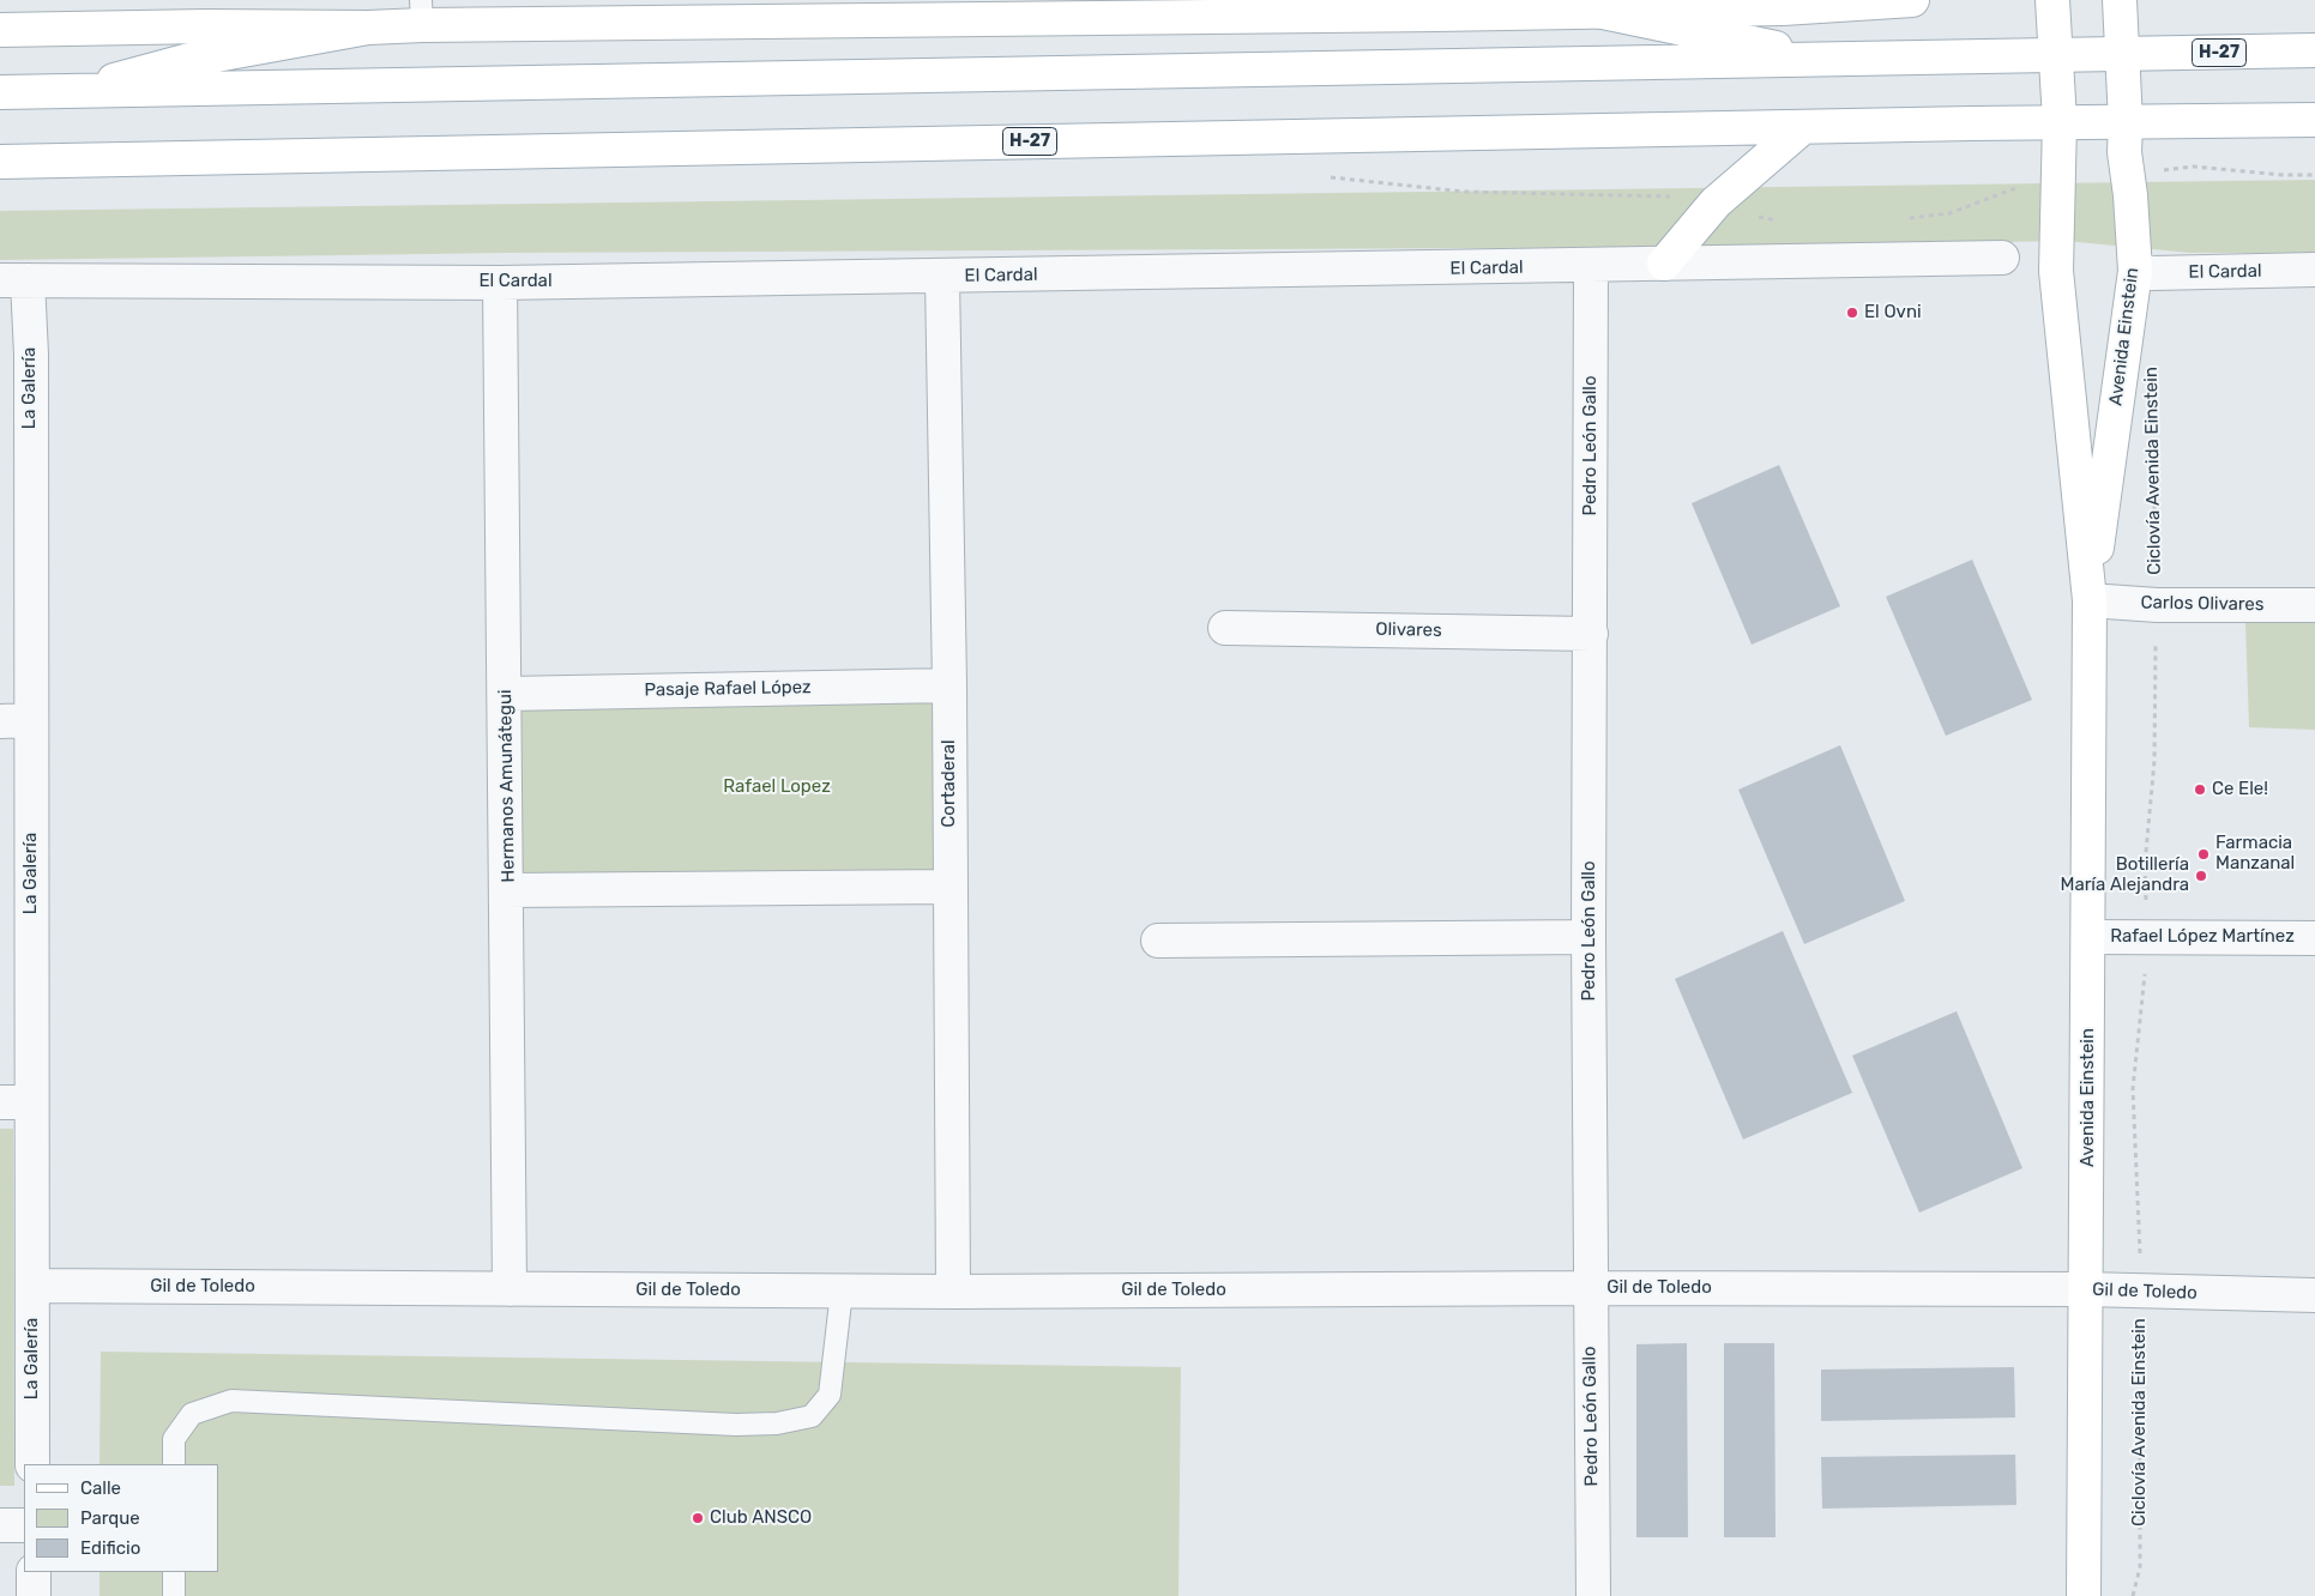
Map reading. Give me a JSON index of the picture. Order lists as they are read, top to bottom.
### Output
{
  "streets": {
    "main road": ["H-27", "Avenida Einstein"],
    "street": [
      "El Cardal",
      "La Galería",
      "Pedro León Gallo",
      "Carlos Olivares",
      "Olivares",
      "Pasaje Rafael López",
      "Cortaderal",
      "Hermanos Amunátegui",
      "Rafael López Martínez",
      "Gil de Toledo"
    ],
    "path": ["Ciclovía Avenida Einstein"]
  },
  "crossings": [
    ["H-27", "Avenida Einstein"],
    ["El Cardal", "Avenida Einstein"],
    ["El Cardal", "La Galería"],
    ["El Cardal", "Pedro León Gallo"],
    ["El Cardal", "Cortaderal"],
    ["El Cardal", "Hermanos Amunátegui"],
    ["Avenida Einstein", "Carlos Olivares"],
    ["Avenida Einstein", "Rafael López Martínez"],
    ["Avenida Einstein", "Gil de Toledo"],
    ["La Galería", "Gil de Toledo"],
    ["Pedro León Gallo", "Olivares"],
    ["Pedro León Gallo", "Gil de Toledo"],
    ["Ciclovía Avenida Einstein", "Carlos Olivares"],
    ["Ciclovía Avenida Einstein", "Rafael López Martínez"],
    ["Ciclovía Avenida Einstein", "Gil de Toledo"],
    ["Pasaje Rafael López", "Cortaderal"],
    ["Pasaje Rafael López", "Hermanos Amunátegui"],
    ["Cortaderal", "Gil de Toledo"],
    ["Hermanos Amunátegui", "Gil de Toledo"]
  ],
  "parks": ["Rafael Lopez"],
  "places": [
    "El Ovni",
    "Ce Ele!",
    "Farmacia Manzanal",
    "Botillería María Alejandra",
    "Club ANSCO"
  ],
  "legend": ["Calle", "Parque", "Edificio"]
}
